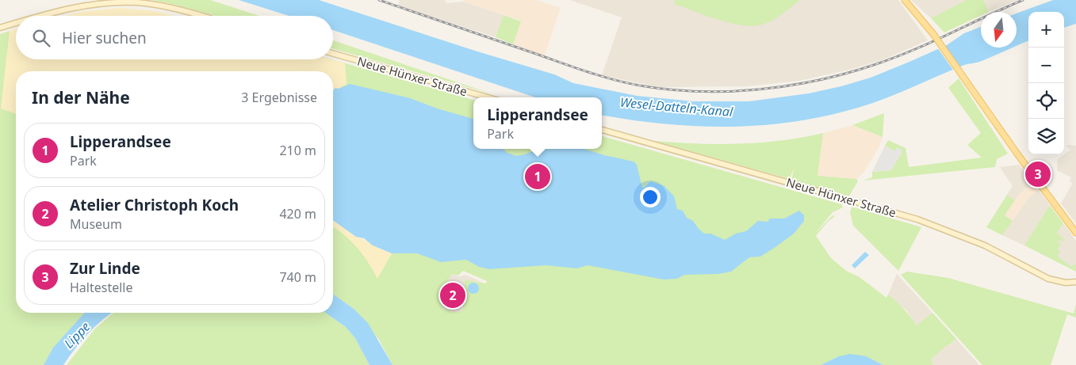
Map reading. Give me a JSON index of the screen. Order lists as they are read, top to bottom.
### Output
{
  "streets": {
    "main road": ["Neue Hünxer Straße"]
  },
  "water": ["Wesel-Datteln-Kanal", "Lippe"],
  "north": "bottom",
  "page": {
    "map_buttons": ["+", "−"],
    "search": "Hier suchen",
    "heading": ["In der Nähe", "3 Ergebnisse"],
    "popup": ["Lipperandsee", "Park"],
    "list": [
      {
        "mark": "1",
        "name": "Lipperandsee",
        "note": "Park",
        "value": "210 m"
      },
      {
        "mark": "2",
        "name": "Atelier Christoph Koch",
        "note": "Museum",
        "value": "420 m"
      },
      {
        "mark": "3",
        "name": "Zur Linde",
        "note": "Haltestelle",
        "value": "740 m"
      }
    ],
    "pins": ["3", "1", "2"]
  }
}
